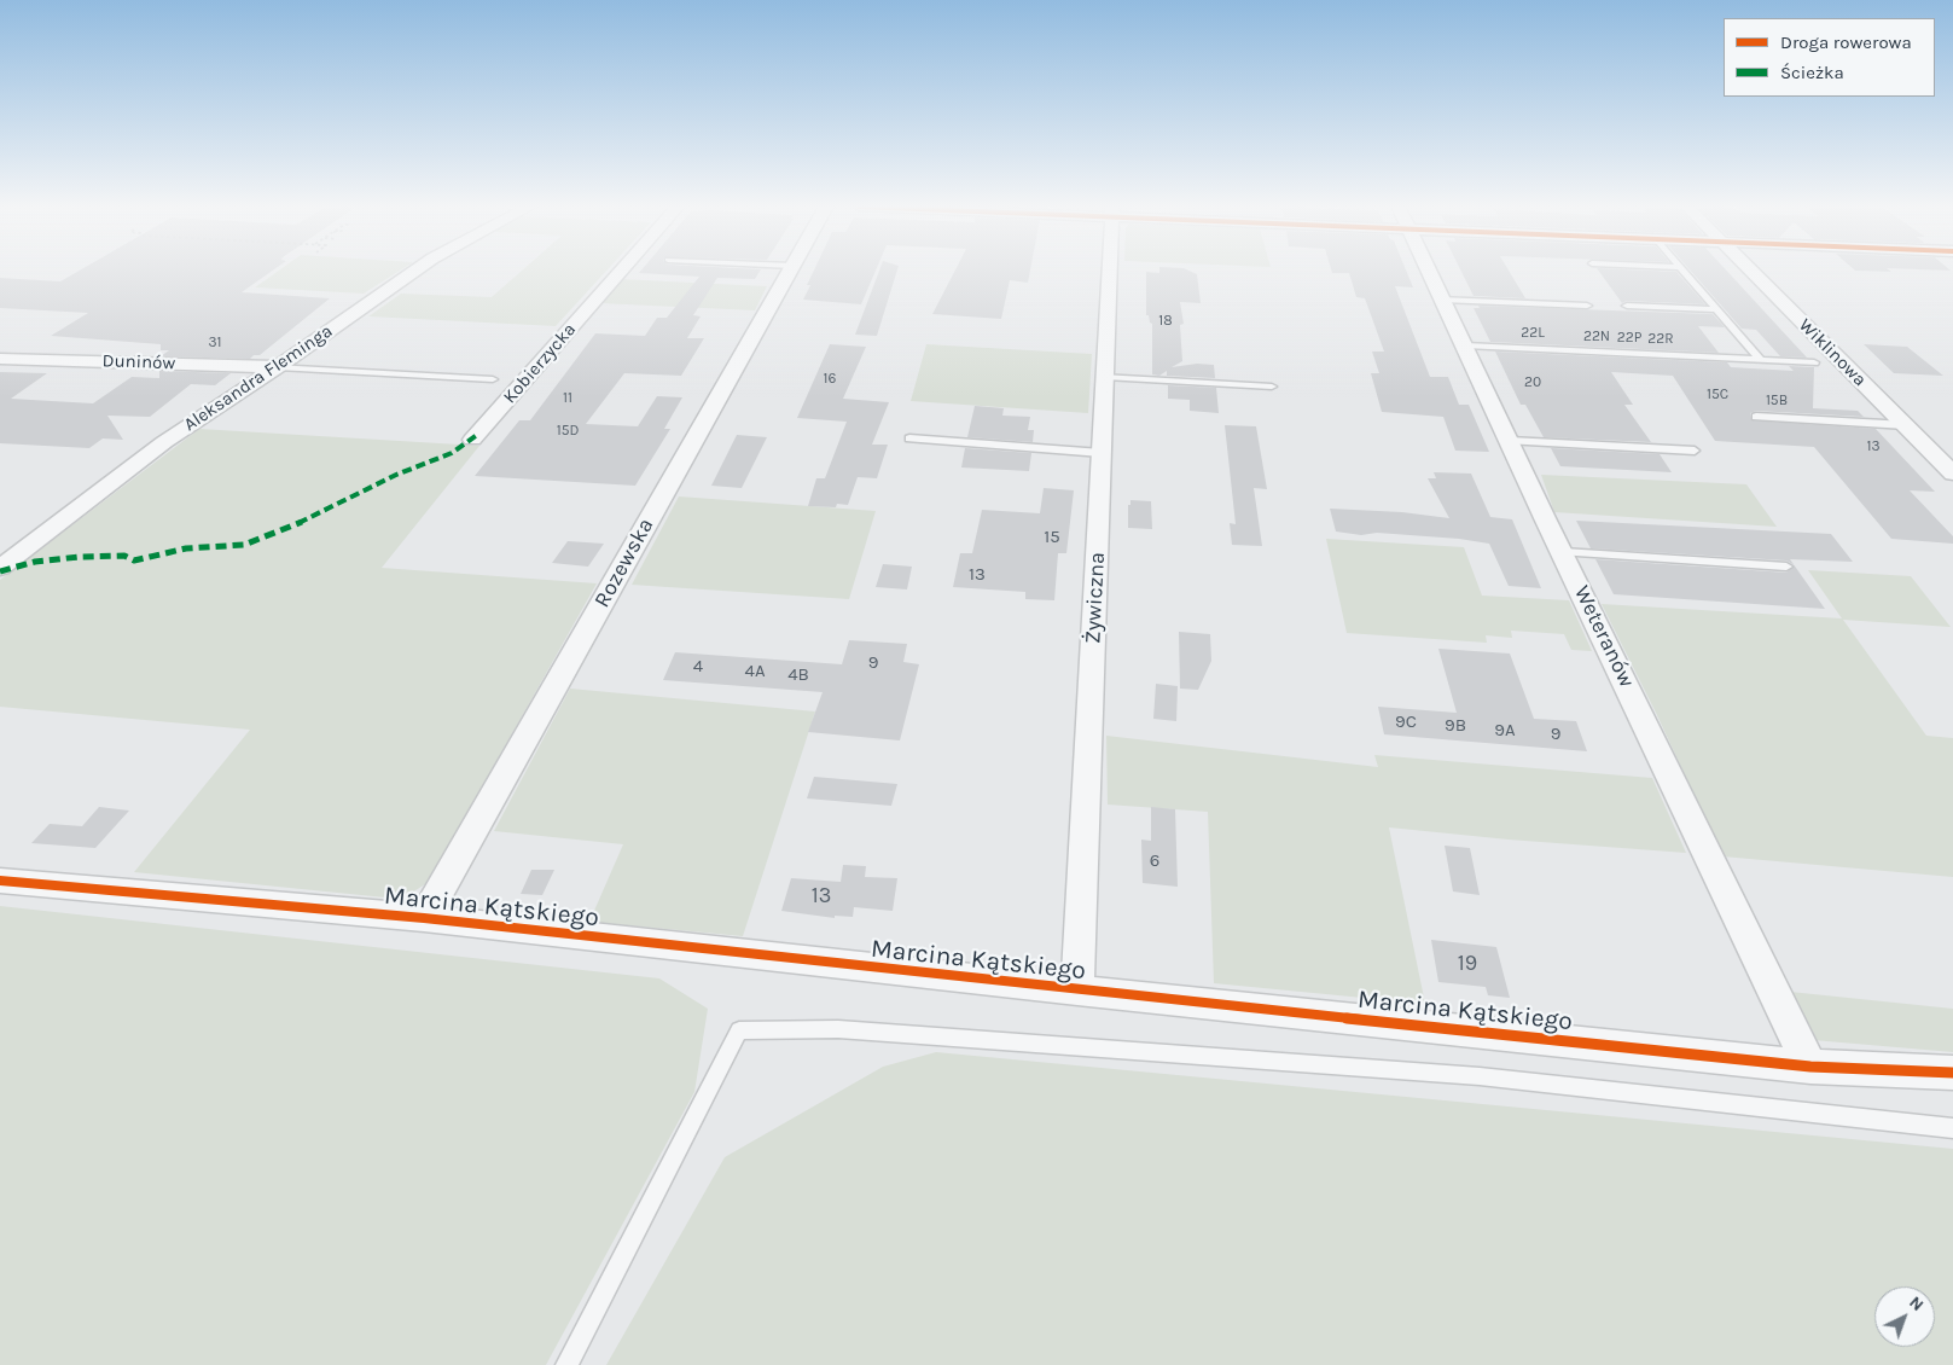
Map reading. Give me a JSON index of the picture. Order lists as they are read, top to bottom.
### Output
{
  "streets": {
    "street": [
      "Wiklinowa",
      "Duninów",
      "Kobierzycka",
      "Aleksandra Fleminga",
      "Rozewska",
      "Żywiczna",
      "Weteranów",
      "Marcina Kątskiego"
    ]
  },
  "crossings": [
    ["Duninów", "Aleksandra Fleminga"],
    ["Rozewska", "Marcina Kątskiego"],
    ["Żywiczna", "Marcina Kątskiego"],
    ["Weteranów", "Marcina Kątskiego"]
  ],
  "house_numbers": [
    "18",
    "22L",
    "22N",
    "22P",
    "22R",
    "31",
    "16",
    "20",
    "15C",
    "11",
    "15B",
    "15D",
    "13",
    "15",
    "13",
    "9",
    "4",
    "4A",
    "4B",
    "9C",
    "9B",
    "9A",
    "9",
    "6",
    "13",
    "19"
  ],
  "legend": ["Droga rowerowa", "Ścieżka"],
  "north": "top right"
}
